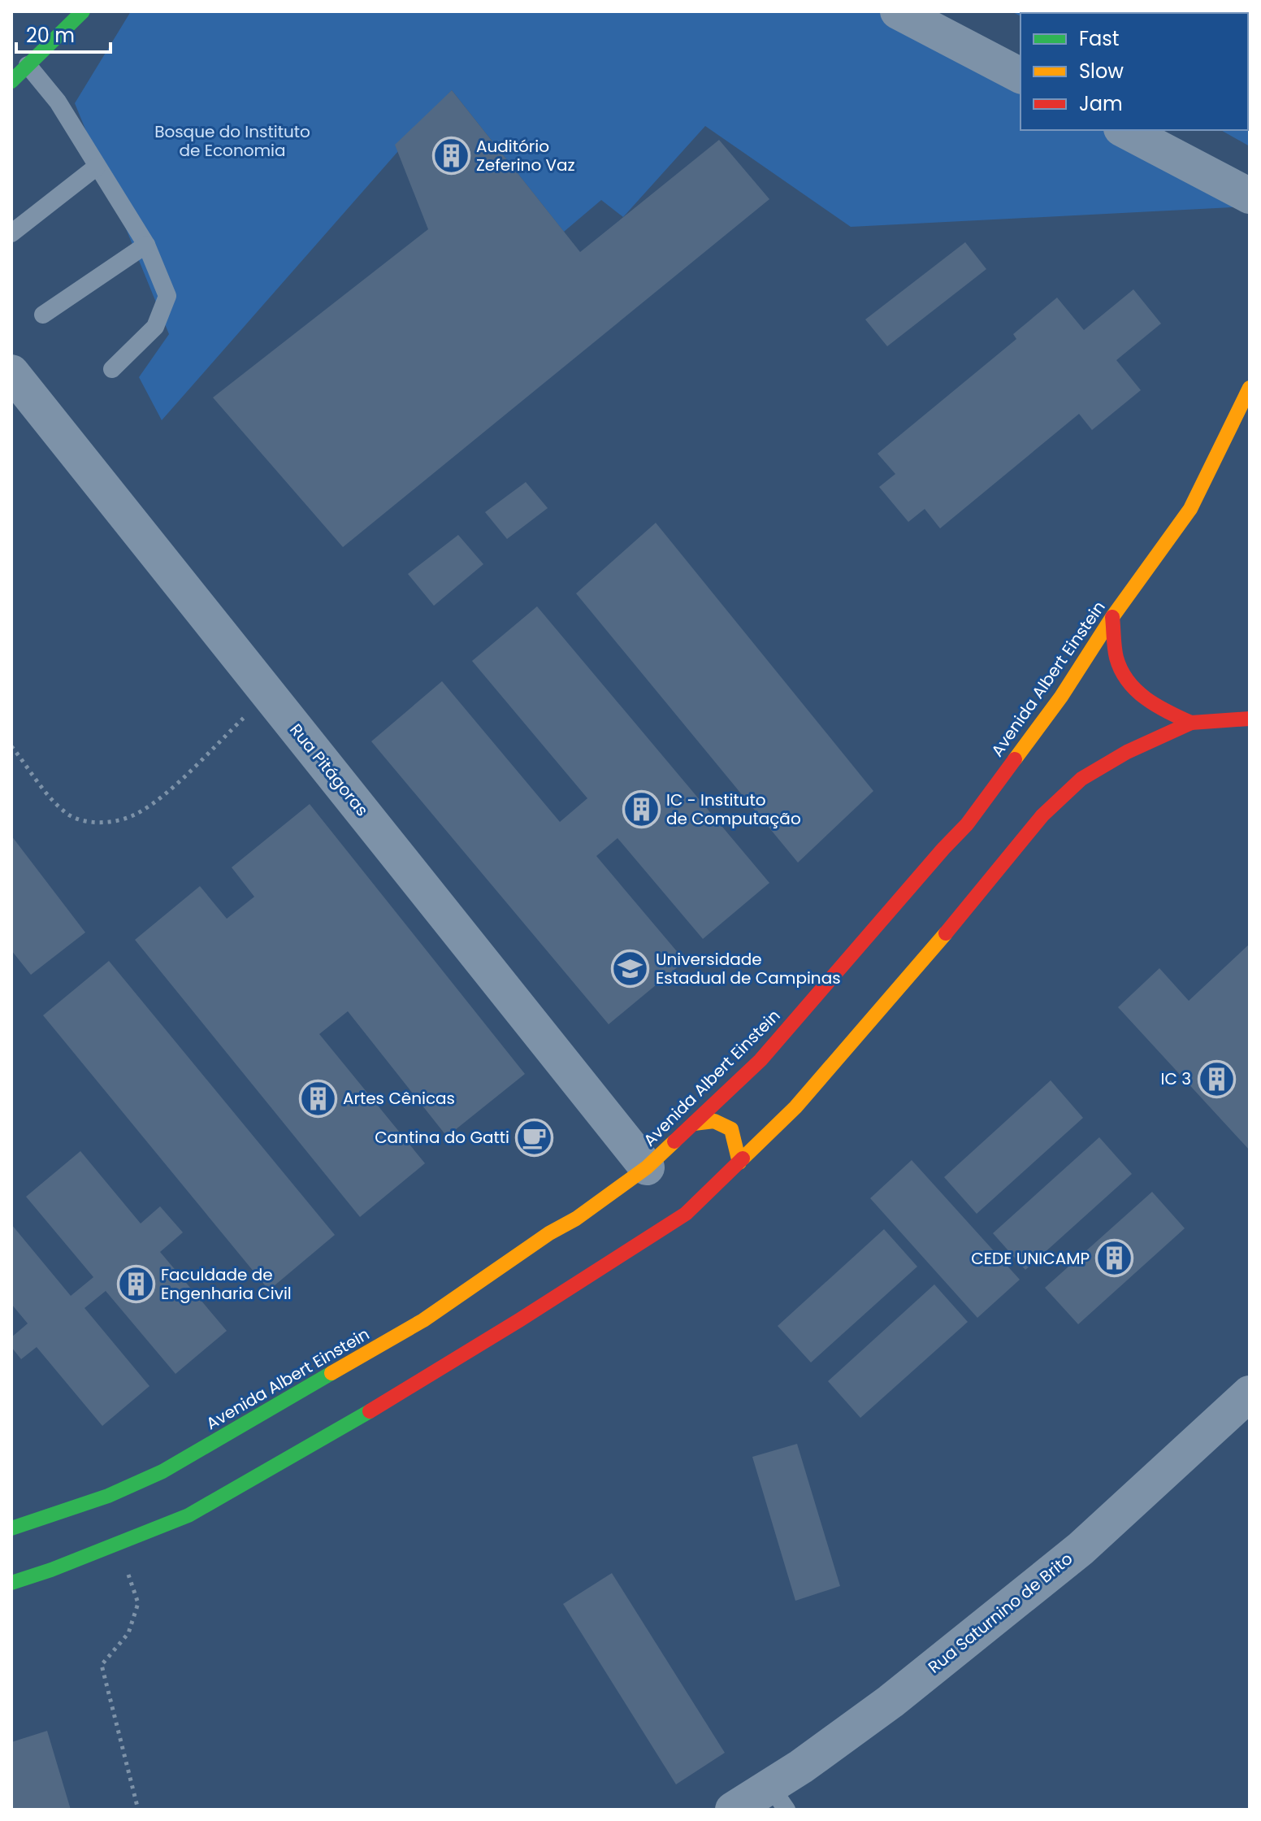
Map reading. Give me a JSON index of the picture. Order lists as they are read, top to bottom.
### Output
{
  "streets": {
    "street": ["Avenida Albert Einstein", "Rua Pitágoras", "Rua Saturnino de Brito"]
  },
  "crossings": [
    ["Avenida Albert Einstein", "Rua Pitágoras"]
  ],
  "parks": ["Bosque do Instituto de Economia"],
  "places": {
    "building": [
      "Auditório Zeferino Vaz",
      "IC - Instituto de Computação",
      "IC 3",
      "Artes Cênicas",
      "CEDE UNICAMP",
      "Faculdade de Engenharia Civil"
    ],
    "school or university": ["Universidade Estadual de Campinas"],
    "cafe": ["Cantina do Gatti"]
  },
  "legend": ["Fast", "Slow", "Jam"],
  "scale_bar": "20 m"
}
